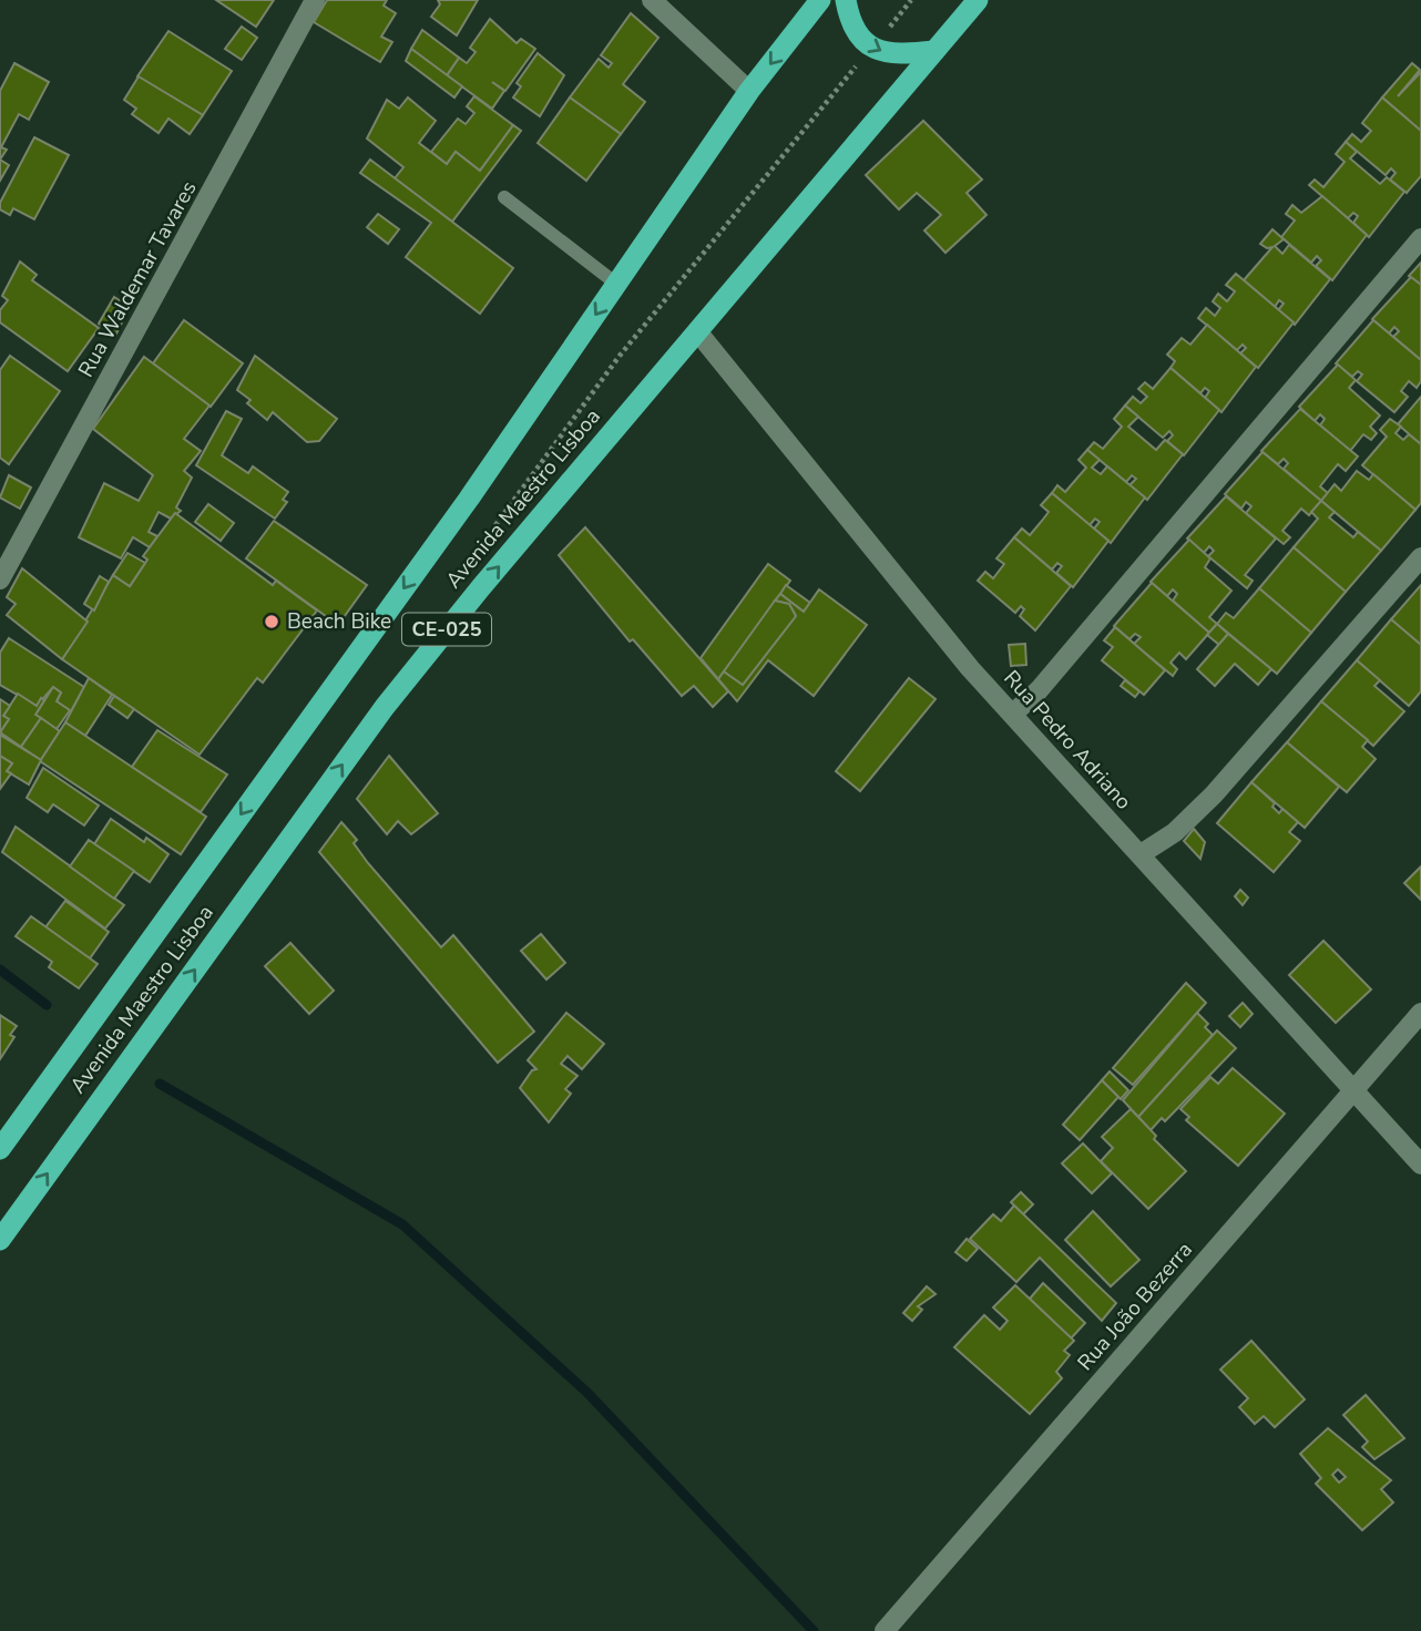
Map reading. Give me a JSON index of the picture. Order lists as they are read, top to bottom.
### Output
{
  "streets": {
    "highway": ["Avenida Maestro Lisboa", "CE-025"],
    "street": ["Rua Waldemar Tavares", "Rua Pedro Adriano", "Rua João Bezerra"]
  },
  "crossings": [
    ["Avenida Maestro Lisboa", "Rua Pedro Adriano"],
    ["Rua Pedro Adriano", "Rua João Bezerra"]
  ],
  "places": ["Beach Bike"]
}
